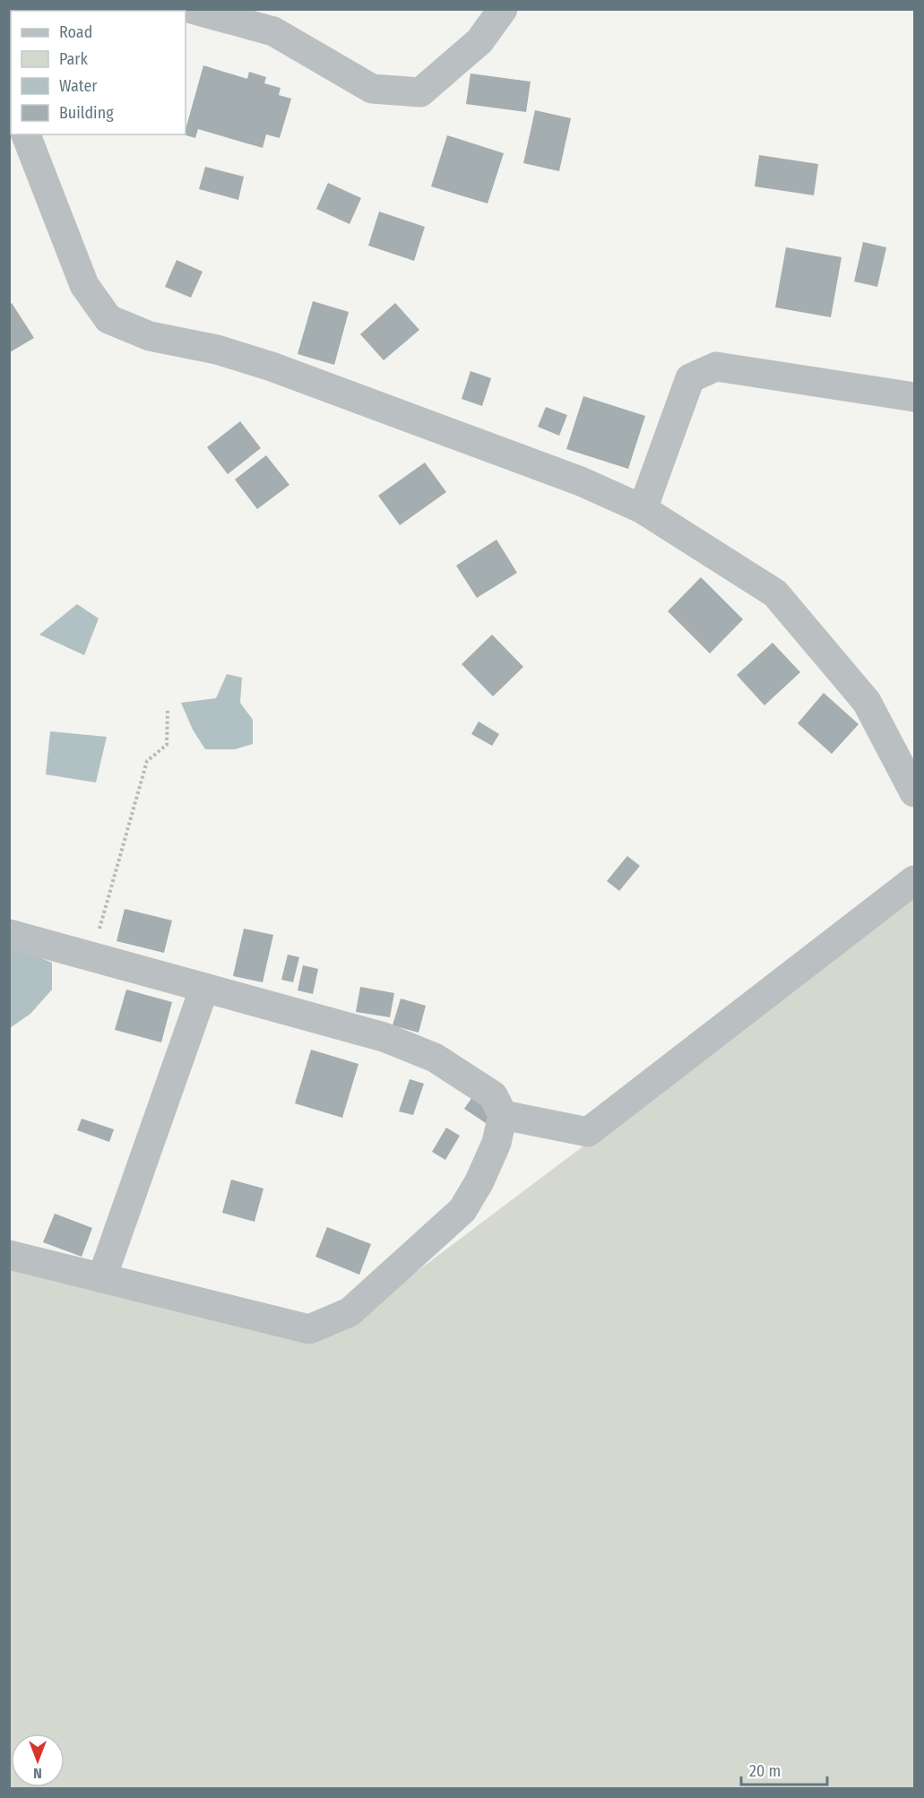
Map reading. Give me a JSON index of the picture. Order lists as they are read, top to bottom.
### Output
{
  "legend": [
    "Road",
    "Park",
    "Water",
    "Building"
  ],
  "scale_bar": "20 m",
  "north": "bottom"
}
